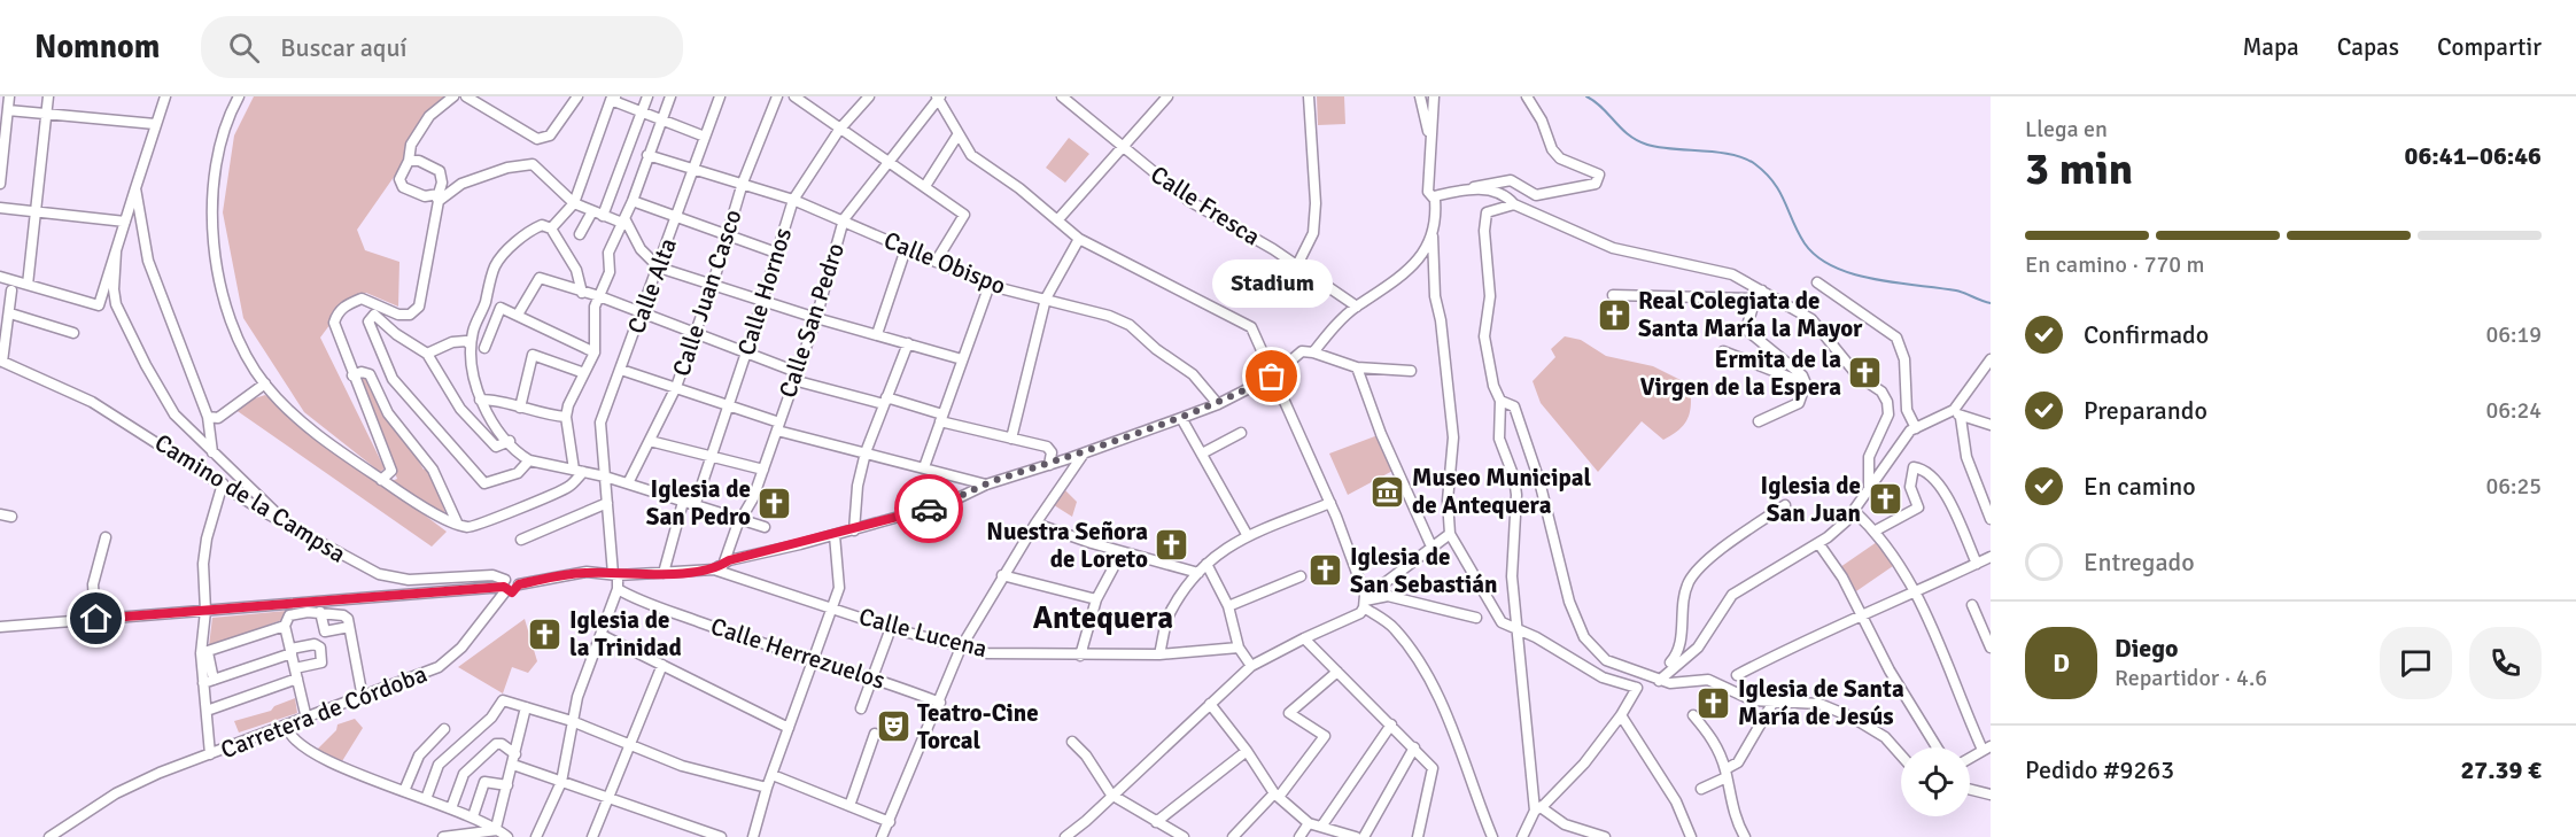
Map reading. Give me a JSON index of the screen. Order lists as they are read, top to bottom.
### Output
{
  "streets": {
    "street": [
      "Calle Fresca",
      "Calle Obispo",
      "Calle Alta",
      "Calle Hornos",
      "Calle Juan Casco",
      "Calle San Pedro",
      "Camino de la Campsa",
      "Calle Lucena",
      "Calle Herrezuelos",
      "Carretera de Córdoba"
    ]
  },
  "crossings": [
    ["Calle Obispo", "Calle Alta"],
    ["Calle Obispo", "Calle Hornos"],
    ["Calle Obispo", "Calle Juan Casco"],
    ["Calle Obispo", "Calle San Pedro"],
    ["Calle Alta", "Calle Herrezuelos"],
    ["Calle San Pedro", "Calle Lucena"],
    ["Camino de la Campsa", "Carretera de Córdoba"]
  ],
  "districts": ["Antequera"],
  "places": {
    "church": [
      "Real Colegiata de Santa María la Mayor",
      "Ermita de la Virgen de la Espera",
      "Iglesia de San Juan",
      "Iglesia de San Pedro",
      "Nuestra Señora de Loreto",
      "Iglesia de San Sebastián",
      "Iglesia de la Trinidad",
      "Iglesia de Santa María de Jesús"
    ],
    "other": ["Stadium"],
    "museum": ["Museo Municipal de Antequera"],
    "theatre": ["Teatro-Cine Torcal"]
  },
  "page": {
    "header": "Nomnom",
    "search": "Buscar aquí",
    "nav": ["Mapa", "Capas", "Compartir"],
    "heading": ["3 min", "Llega en", "06:41–06:46"],
    "panel": [
      "Diego",
      "Repartidor · 4.6",
      "Pedido #9263",
      "27.39 €"
    ],
    "bar": "En camino · 770 m",
    "bubble": "Stadium",
    "list": [
      ["Confirmado", "06:19"],
      ["Preparando", "06:24"],
      ["En camino", "06:25"],
      "Entregado"
    ],
    "round": "D"
  }
}
